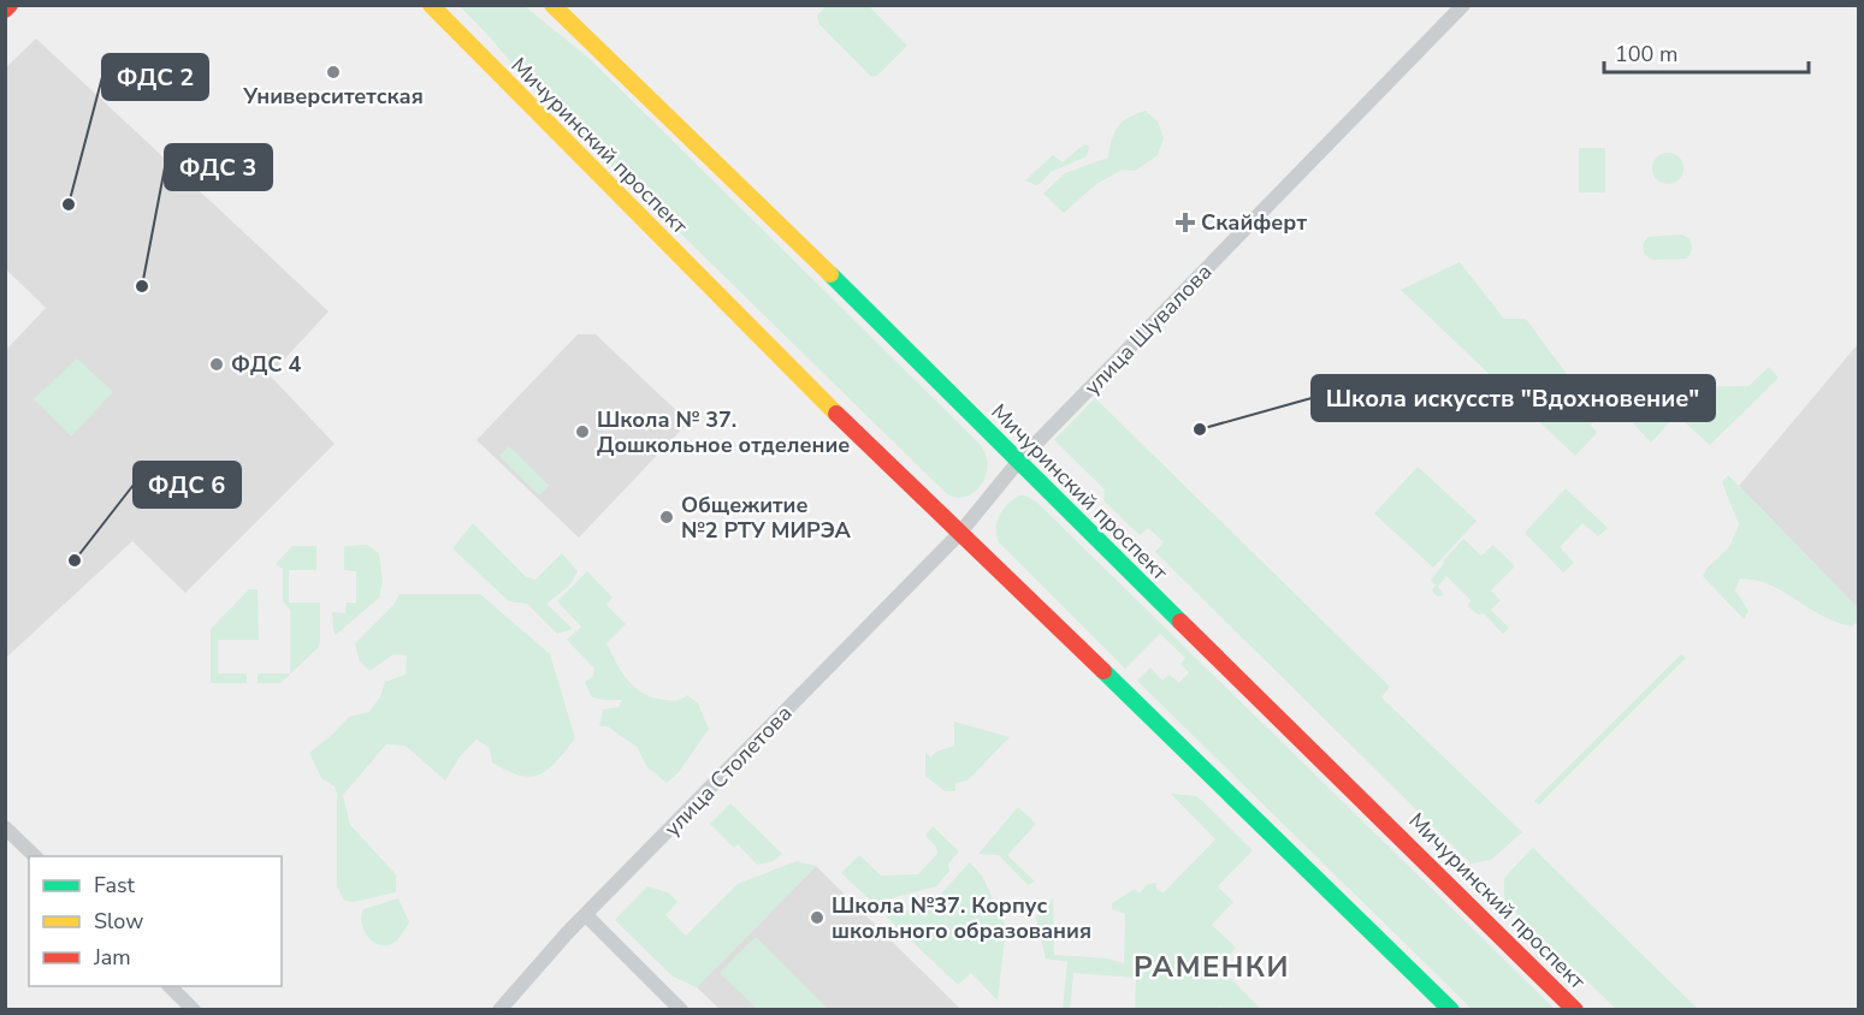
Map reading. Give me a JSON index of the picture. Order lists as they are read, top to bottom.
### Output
{
  "streets": {
    "main road": ["Мичуринский проспект"],
    "street": ["улица Шувалова", "улица Столетова"]
  },
  "crossings": [
    ["Мичуринский проспект", "улица Шувалова"],
    ["Мичуринский проспект", "улица Столетова"],
    ["улица Шувалова", "улица Столетова"]
  ],
  "districts": ["РАМЕНКИ"],
  "places": {
    "other": [
      "Университетская",
      "ФДС 2",
      "ФДС 3",
      "ФДС 4",
      "Школа искусств \"Вдохновение\"",
      "Школа № 37. Дошкольное отделение",
      "Общежитие №2 РТУ МИРЭА",
      "ФДС 6",
      "Школа №37. Корпус школьного образования"
    ],
    "health": ["Скайферт"]
  },
  "legend": ["Fast", "Slow", "Jam"],
  "scale_bar": "100 m"
}
